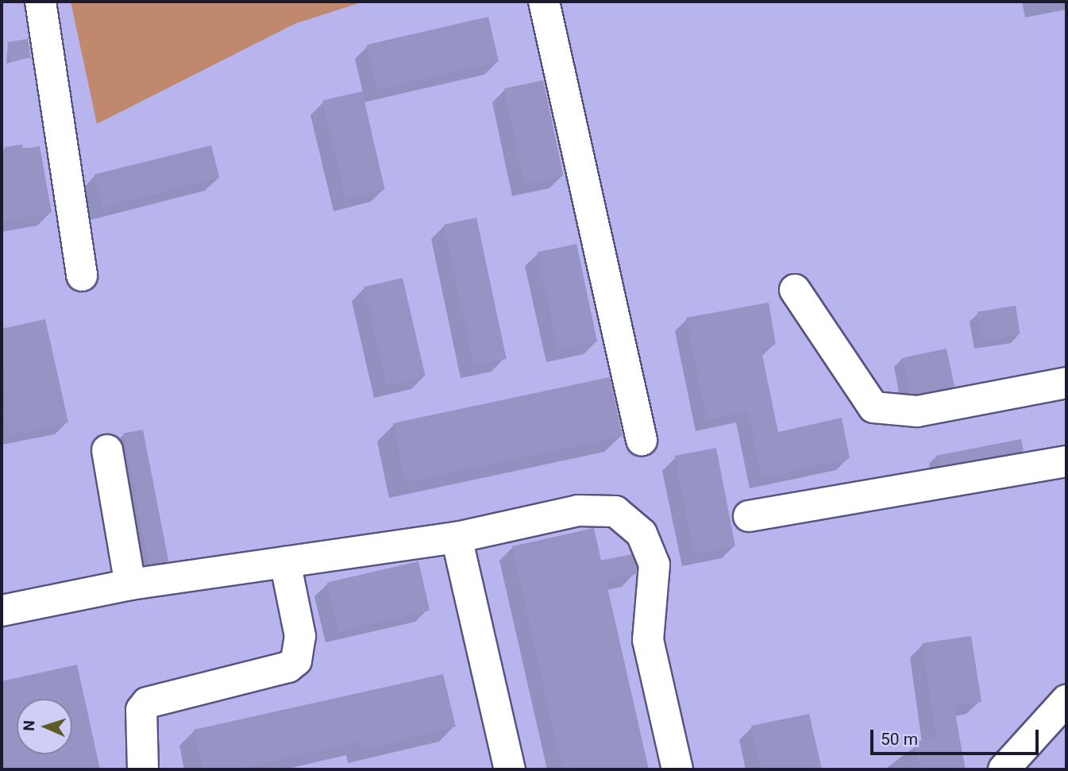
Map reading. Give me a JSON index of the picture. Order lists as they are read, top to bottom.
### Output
{
  "scale_bar": "50 m",
  "north": "left"
}
